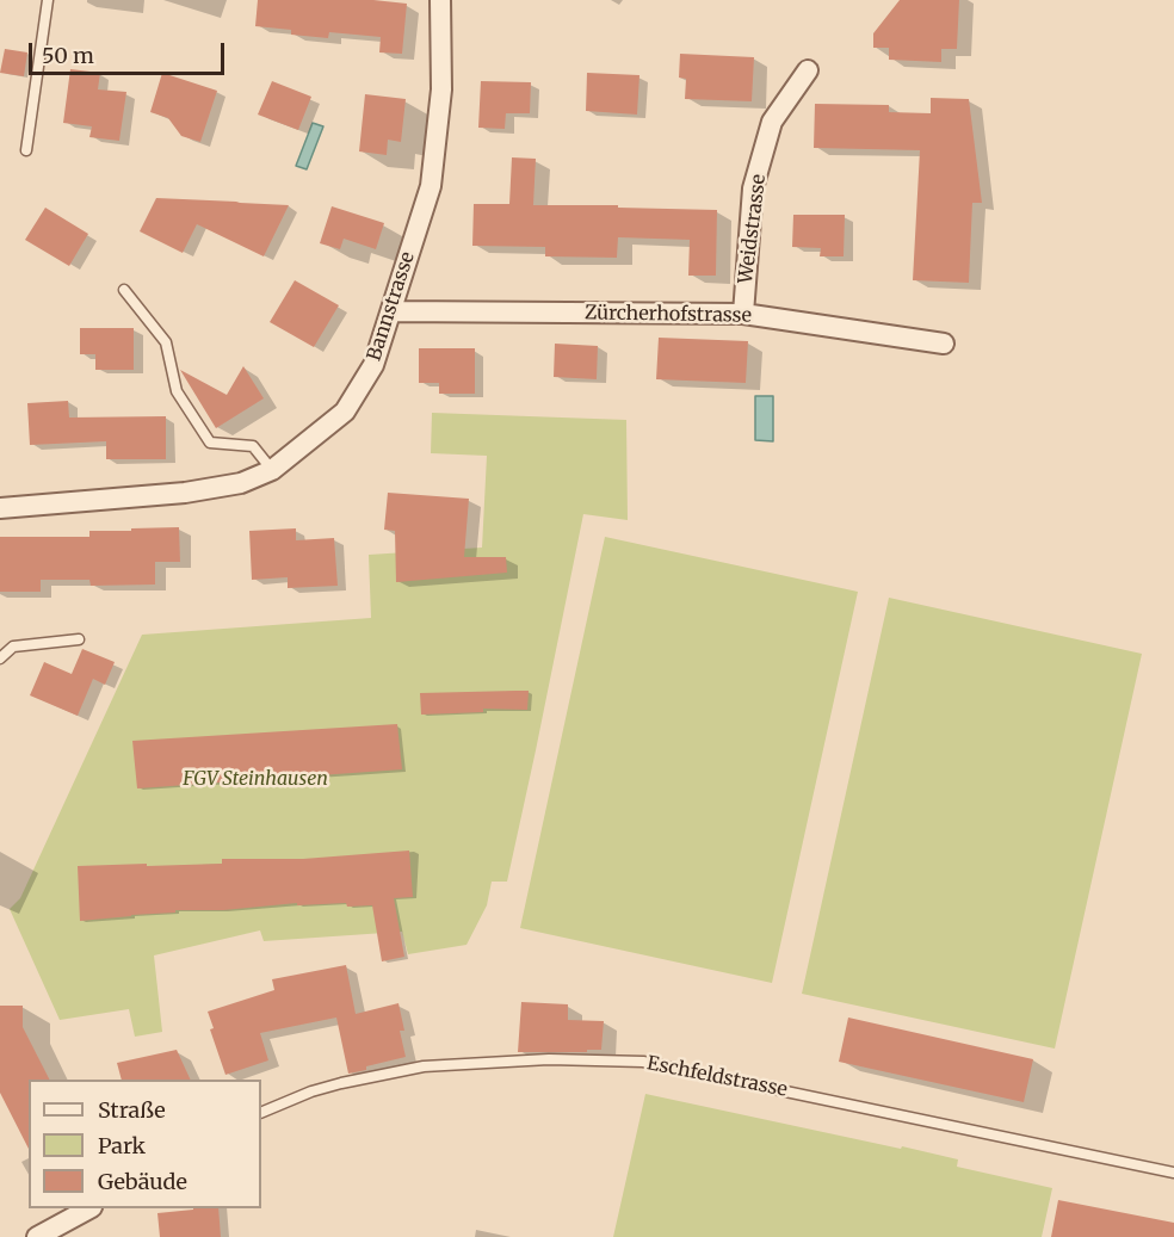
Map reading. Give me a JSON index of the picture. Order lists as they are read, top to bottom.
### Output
{
  "streets": {
    "street": ["Weidstrasse", "Bannstrasse", "Zürcherhofstrasse"],
    "lane": ["Eschfeldstrasse"]
  },
  "crossings": [
    ["Weidstrasse", "Zürcherhofstrasse"],
    ["Bannstrasse", "Zürcherhofstrasse"]
  ],
  "parks": ["FGV Steinhausen"],
  "legend": ["Straße", "Park", "Gebäude"],
  "scale_bar": "50 m"
}
